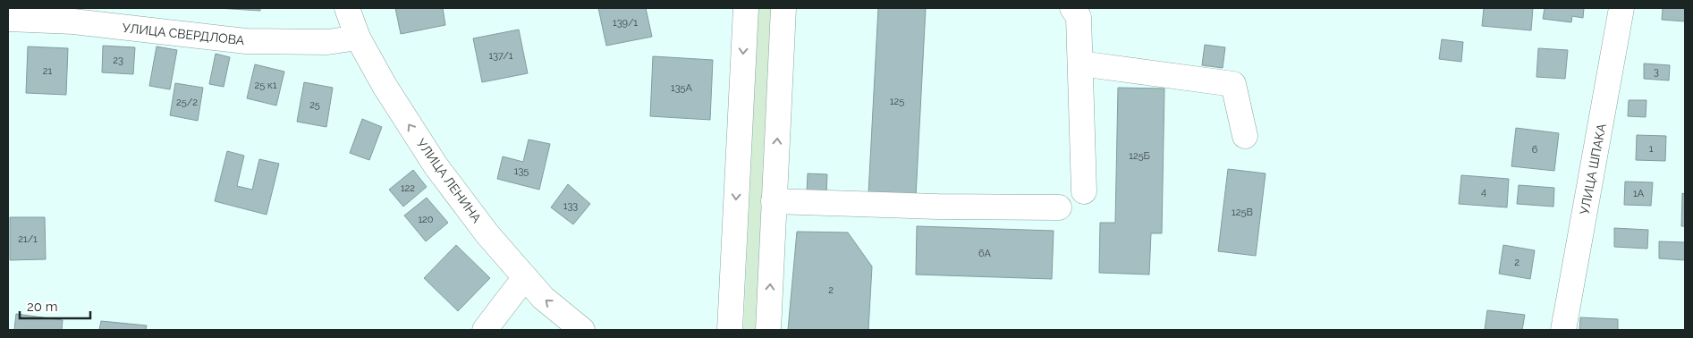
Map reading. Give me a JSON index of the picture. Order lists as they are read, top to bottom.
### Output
{
  "streets": {
    "street": ["УЛИЦА СВЕРДЛОВА", "УЛИЦА ШПАКА", "УЛИЦА ЛЕНИНА"]
  },
  "crossings": [
    ["УЛИЦА СВЕРДЛОВА", "УЛИЦА ЛЕНИНА"]
  ],
  "one_way": ["УЛИЦА ЛЕНИНА"],
  "house_numbers": [
    "139/1",
    "137/1",
    "23",
    "21",
    "3",
    "25 к1",
    "135А",
    "125",
    "25/2",
    "25",
    "1",
    "6",
    "125Б",
    "135",
    "122",
    "4",
    "1А",
    "133",
    "125В",
    "120",
    "21/1",
    "6А",
    "2",
    "2"
  ],
  "scale_bar": "20 m"
}
